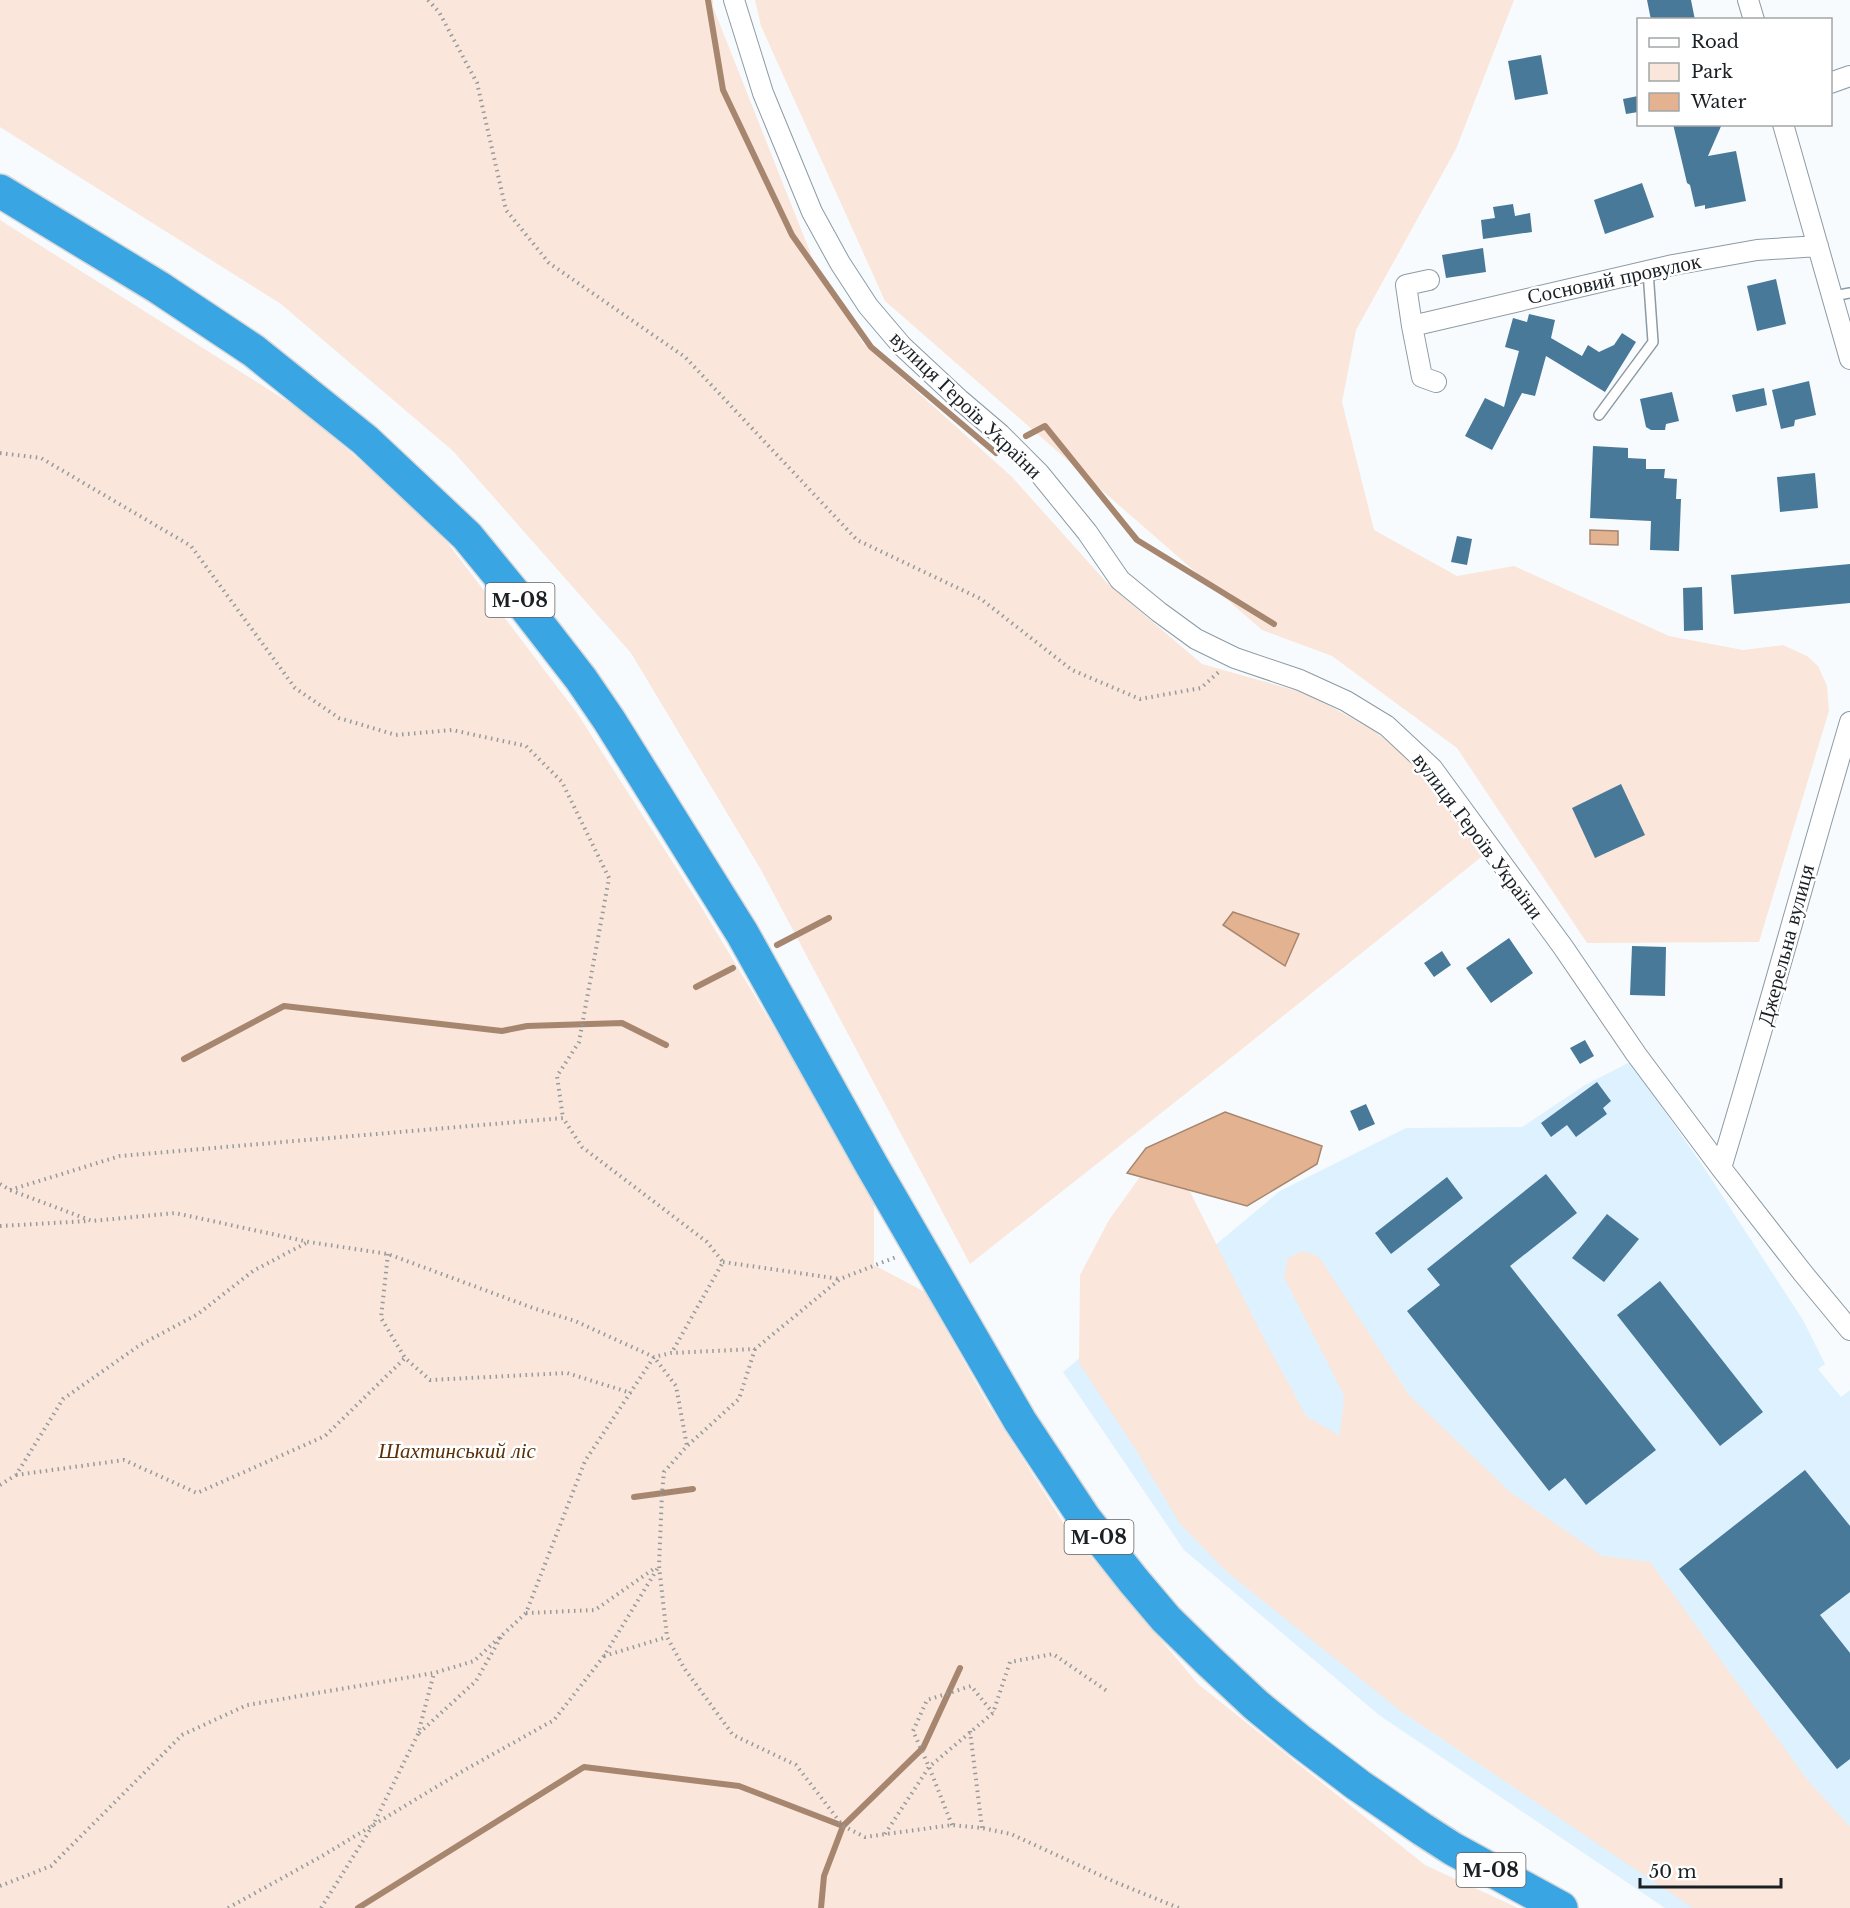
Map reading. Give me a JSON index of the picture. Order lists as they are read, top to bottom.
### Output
{
  "streets": {
    "highway": ["М-08"],
    "street": ["Сосновий провулок", "вулиця Героїв України", "Джерельна вулиця"]
  },
  "crossings": [
    ["вулиця Героїв України", "Джерельна вулиця"]
  ],
  "parks": ["Шахтинський ліс"],
  "legend": ["Road", "Park", "Water"],
  "scale_bar": "50 m"
}
